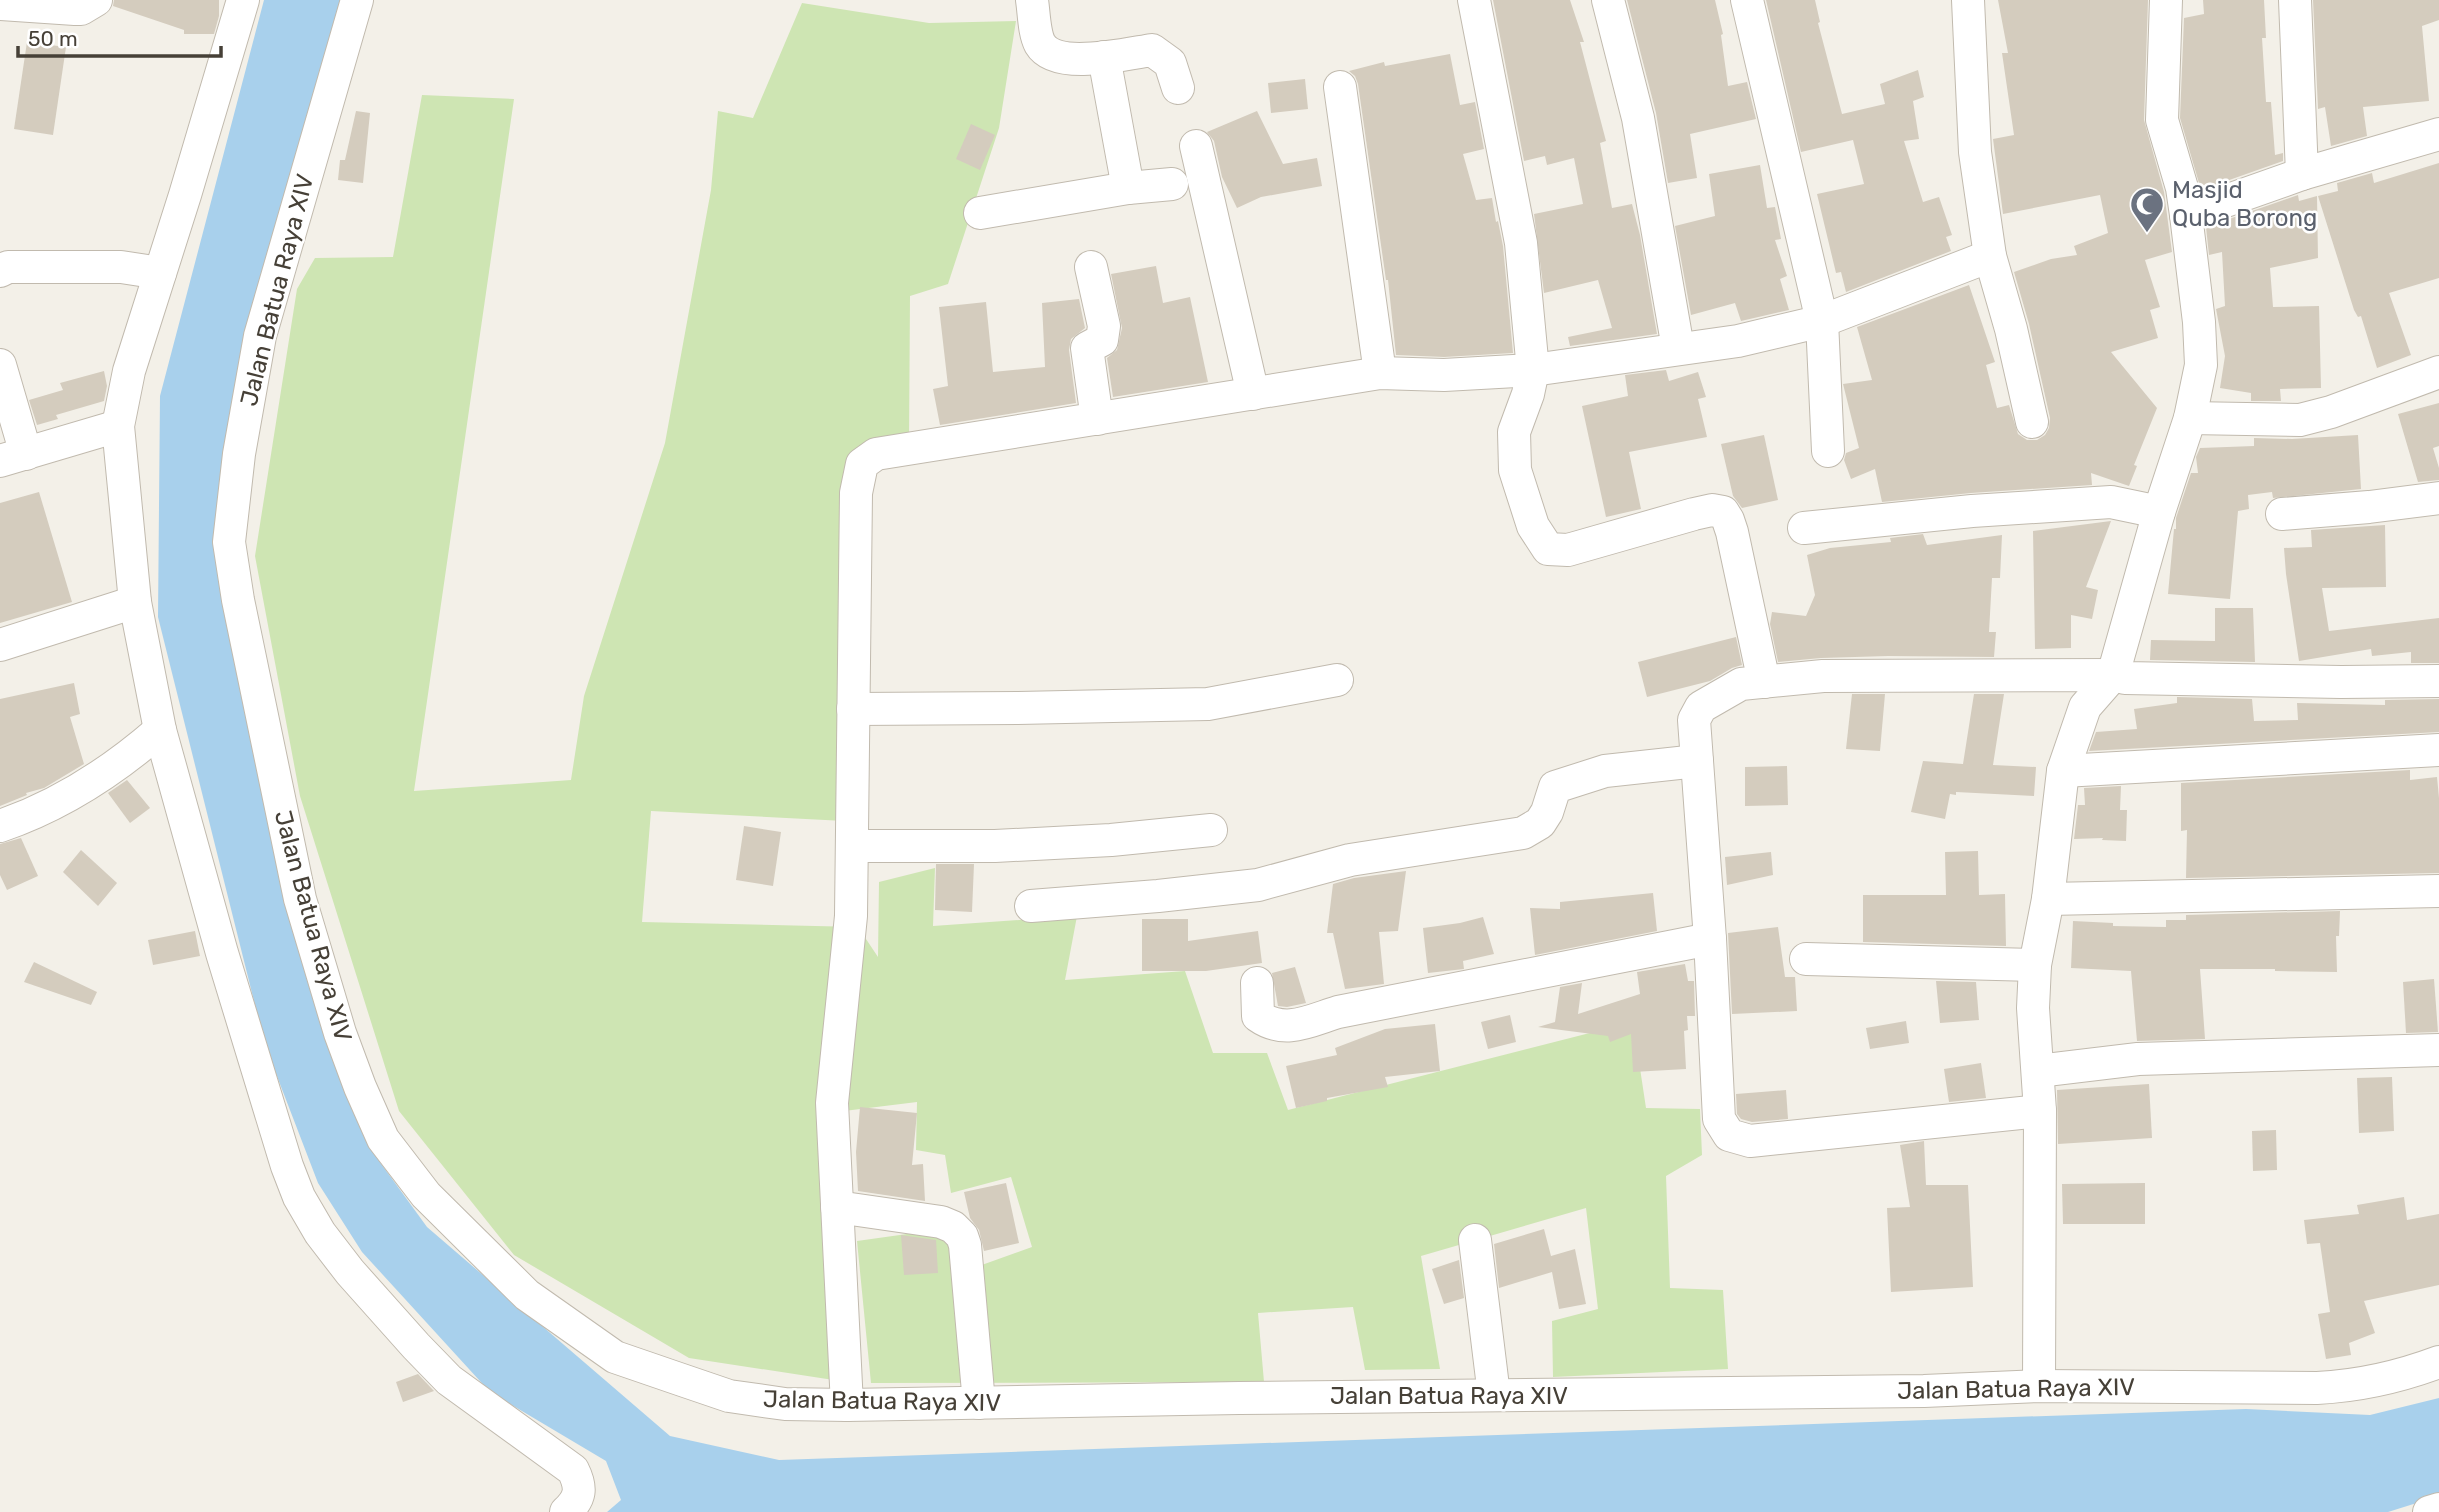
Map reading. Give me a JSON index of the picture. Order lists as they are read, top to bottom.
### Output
{
  "streets": {
    "street": ["Jalan Batua Raya XIV"]
  },
  "places": {
    "mosque": ["Masjid Quba Borong"]
  },
  "scale_bar": "50 m"
}
